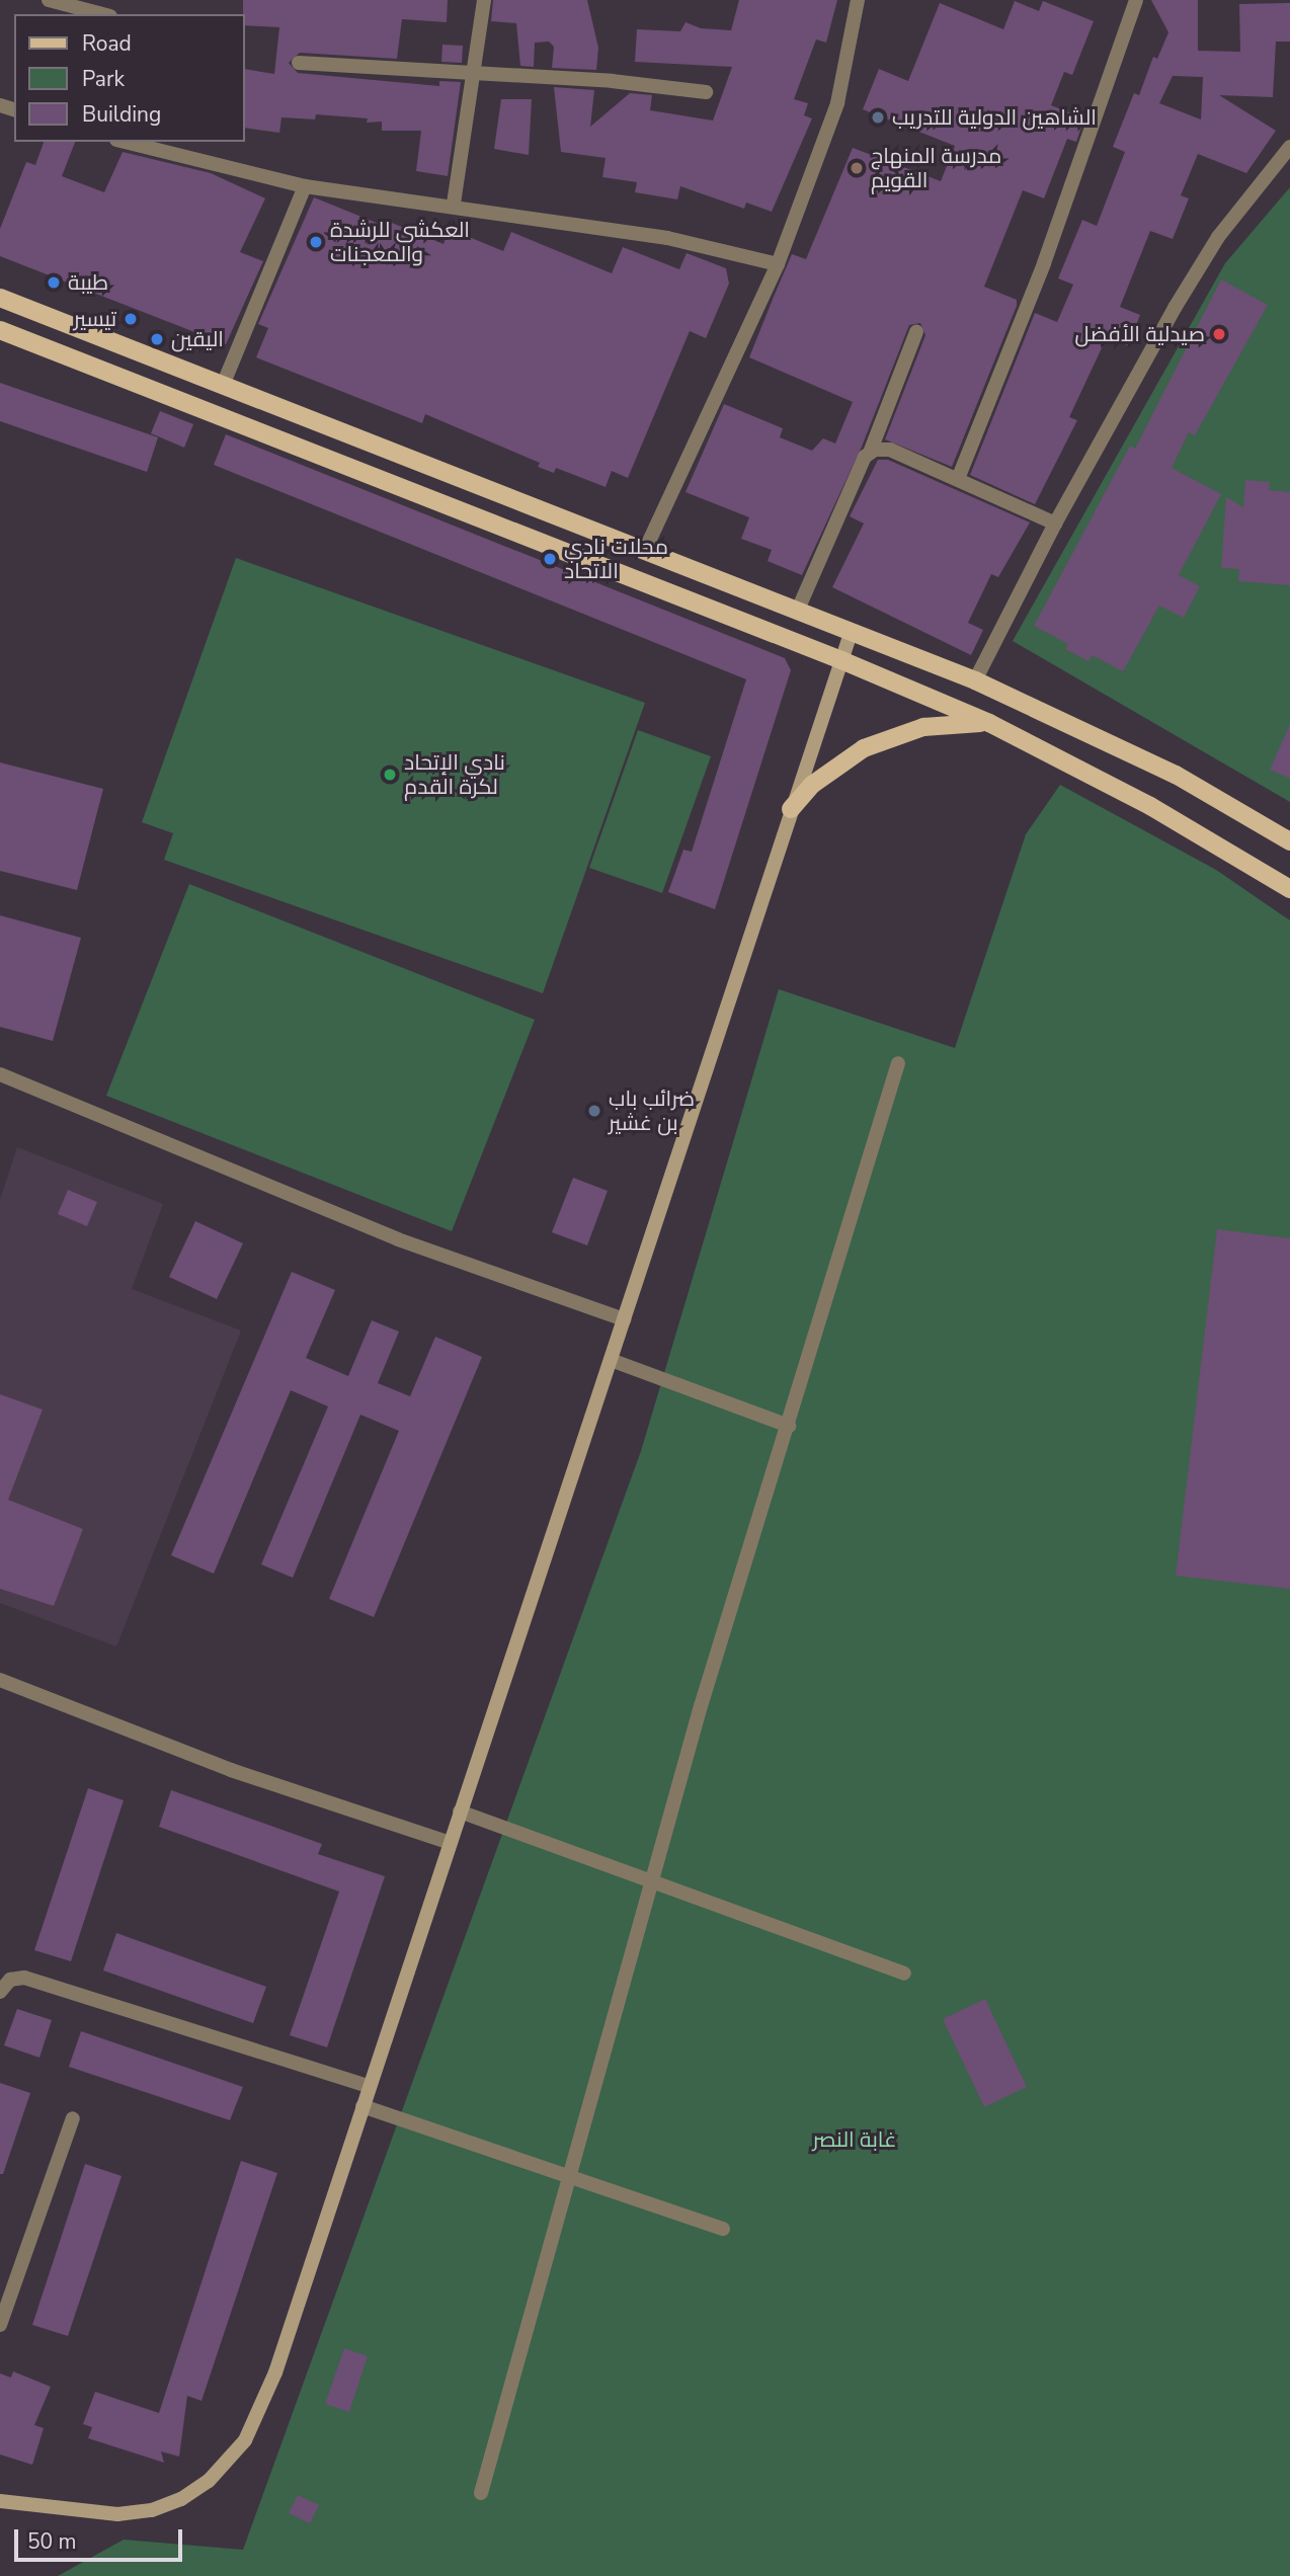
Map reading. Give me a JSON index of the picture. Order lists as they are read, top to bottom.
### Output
{
  "parks": ["غابة النصر"],
  "places": [
    "الشاهين الدولية للتدريب",
    "مدرسة المنهاج القويم",
    "العكشي للرشدة والمعجنات",
    "طيبة",
    "تيسير",
    "صيدلية الأفضل",
    "اليقين",
    "محلات نادي الاتحاد",
    "نادي الإتحاد لكرة القدم",
    "ضرائب باب بن غشير"
  ],
  "legend": ["Road", "Park", "Building"],
  "scale_bar": "50 m"
}
